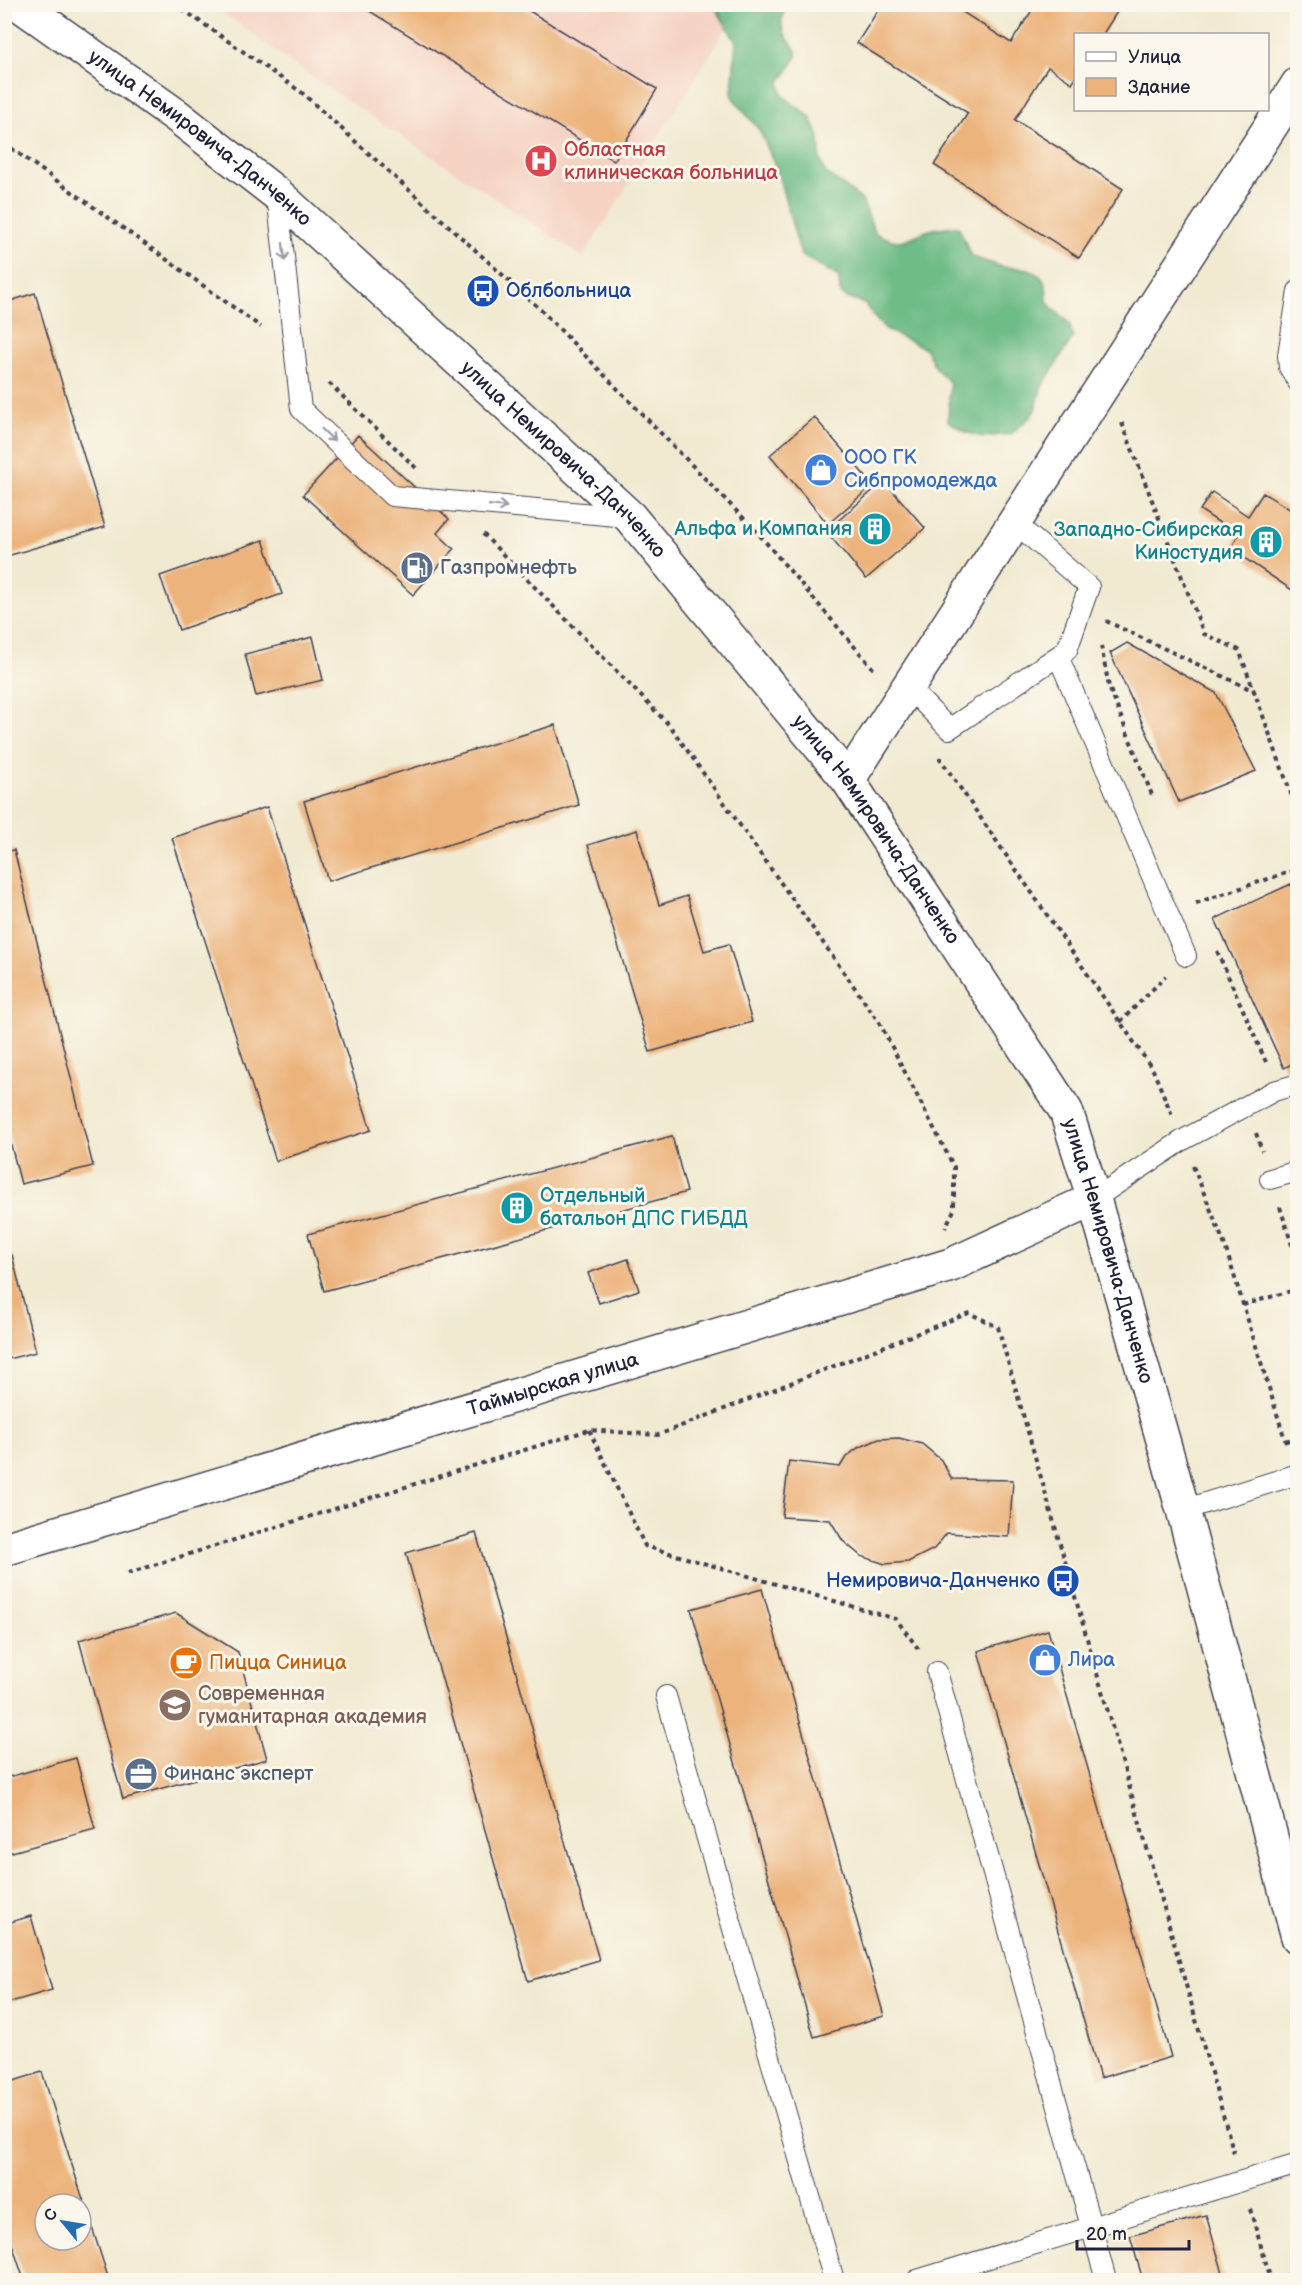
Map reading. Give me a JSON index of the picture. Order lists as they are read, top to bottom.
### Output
{
  "streets": {
    "main road": ["улица Немировича-Данченко", "Таймырская улица"]
  },
  "crossings": [
    ["улица Немировича-Данченко", "Таймырская улица"]
  ],
  "places": {
    "hospital": ["Областная клиническая больница"],
    "bus stop": ["Облбольница", "Немировича-Данченко"],
    "shop": ["ООО ГК Сибпромодежда", "Лира"],
    "building": ["Альфа и Компания", "Западно-Сибирская Киностудия", "Отдельный батальон ДПС ГИБДД"],
    "fuel station": ["Газпромнефть"],
    "cafe": ["Пицца Синица"],
    "school or university": ["Современная гуманитарная академия"],
    "office": ["Финанс эксперт"]
  },
  "legend": ["Улица", "Здание"],
  "scale_bar": "20 m",
  "north": "top left"
}
